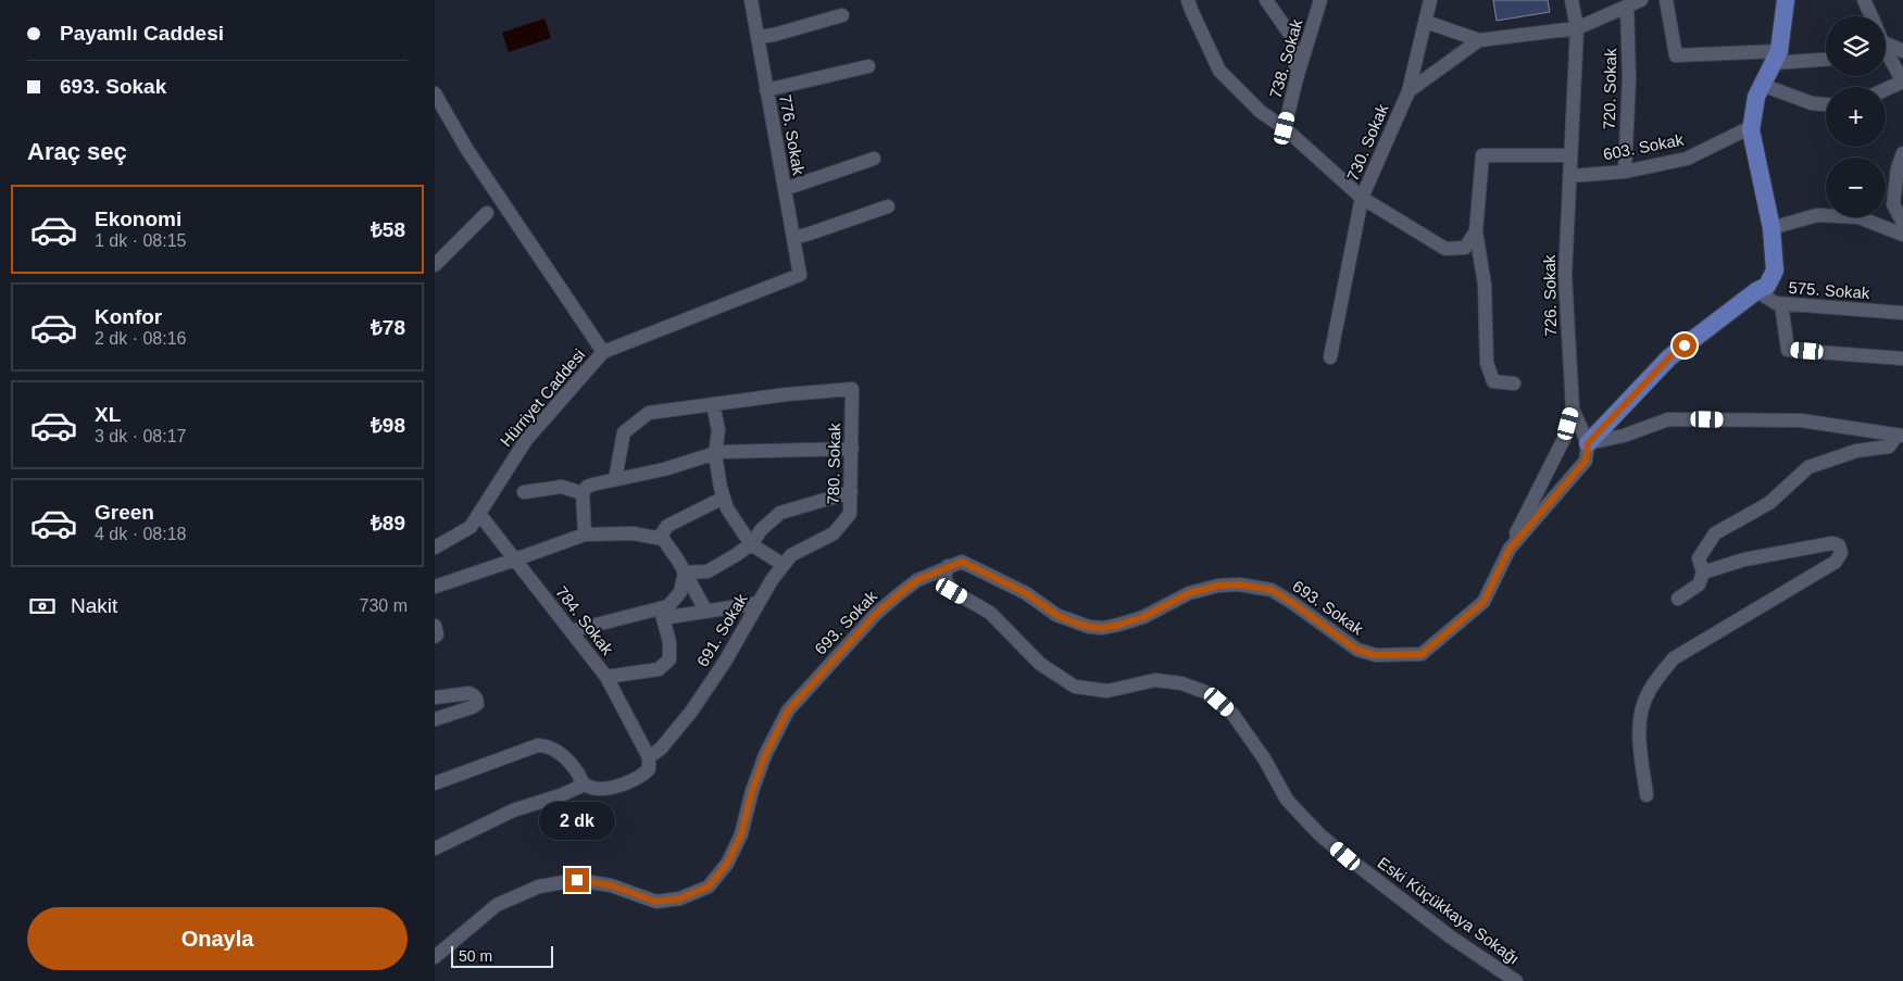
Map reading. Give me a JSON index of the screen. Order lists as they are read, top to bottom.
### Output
{
  "streets": {
    "street": [
      "738. Sokak",
      "720. Sokak",
      "776. Sokak",
      "730. Sokak",
      "603. Sokak",
      "575. Sokak",
      "726. Sokak",
      "Hürriyet Caddesi",
      "780. Sokak",
      "693. Sokak",
      "784. Sokak",
      "691. Sokak",
      "Eski Küçükkaya Sokağı"
    ]
  },
  "crossings": [
    ["738. Sokak", "730. Sokak"],
    ["720. Sokak", "603. Sokak"],
    ["776. Sokak", "Hürriyet Caddesi"],
    ["603. Sokak", "726. Sokak"],
    ["726. Sokak", "693. Sokak"],
    ["Hürriyet Caddesi", "784. Sokak"],
    ["780. Sokak", "691. Sokak"],
    ["693. Sokak", "Eski Küçükkaya Sokağı"],
    ["784. Sokak", "691. Sokak"]
  ],
  "scale_bar": "50 m",
  "page": {
    "banner": ["Payamlı Caddesi", "693. Sokak"],
    "map_buttons": ["+", "−"],
    "heading": "Araç seç",
    "list": [
      {
        "name": "Ekonomi",
        "note": "1 dk · 08:15",
        "value": "₺58"
      },
      {
        "name": "Konfor",
        "note": "2 dk · 08:16",
        "value": "₺78"
      },
      {
        "name": "XL",
        "note": "3 dk · 08:17",
        "value": "₺98"
      },
      {
        "name": "Green",
        "note": "4 dk · 08:18",
        "value": "₺89"
      }
    ],
    "pay": ["Nakit", "730 m"],
    "bubble": "2 dk",
    "buttons": "Onayla",
    "scale": "50 m"
  }
}
